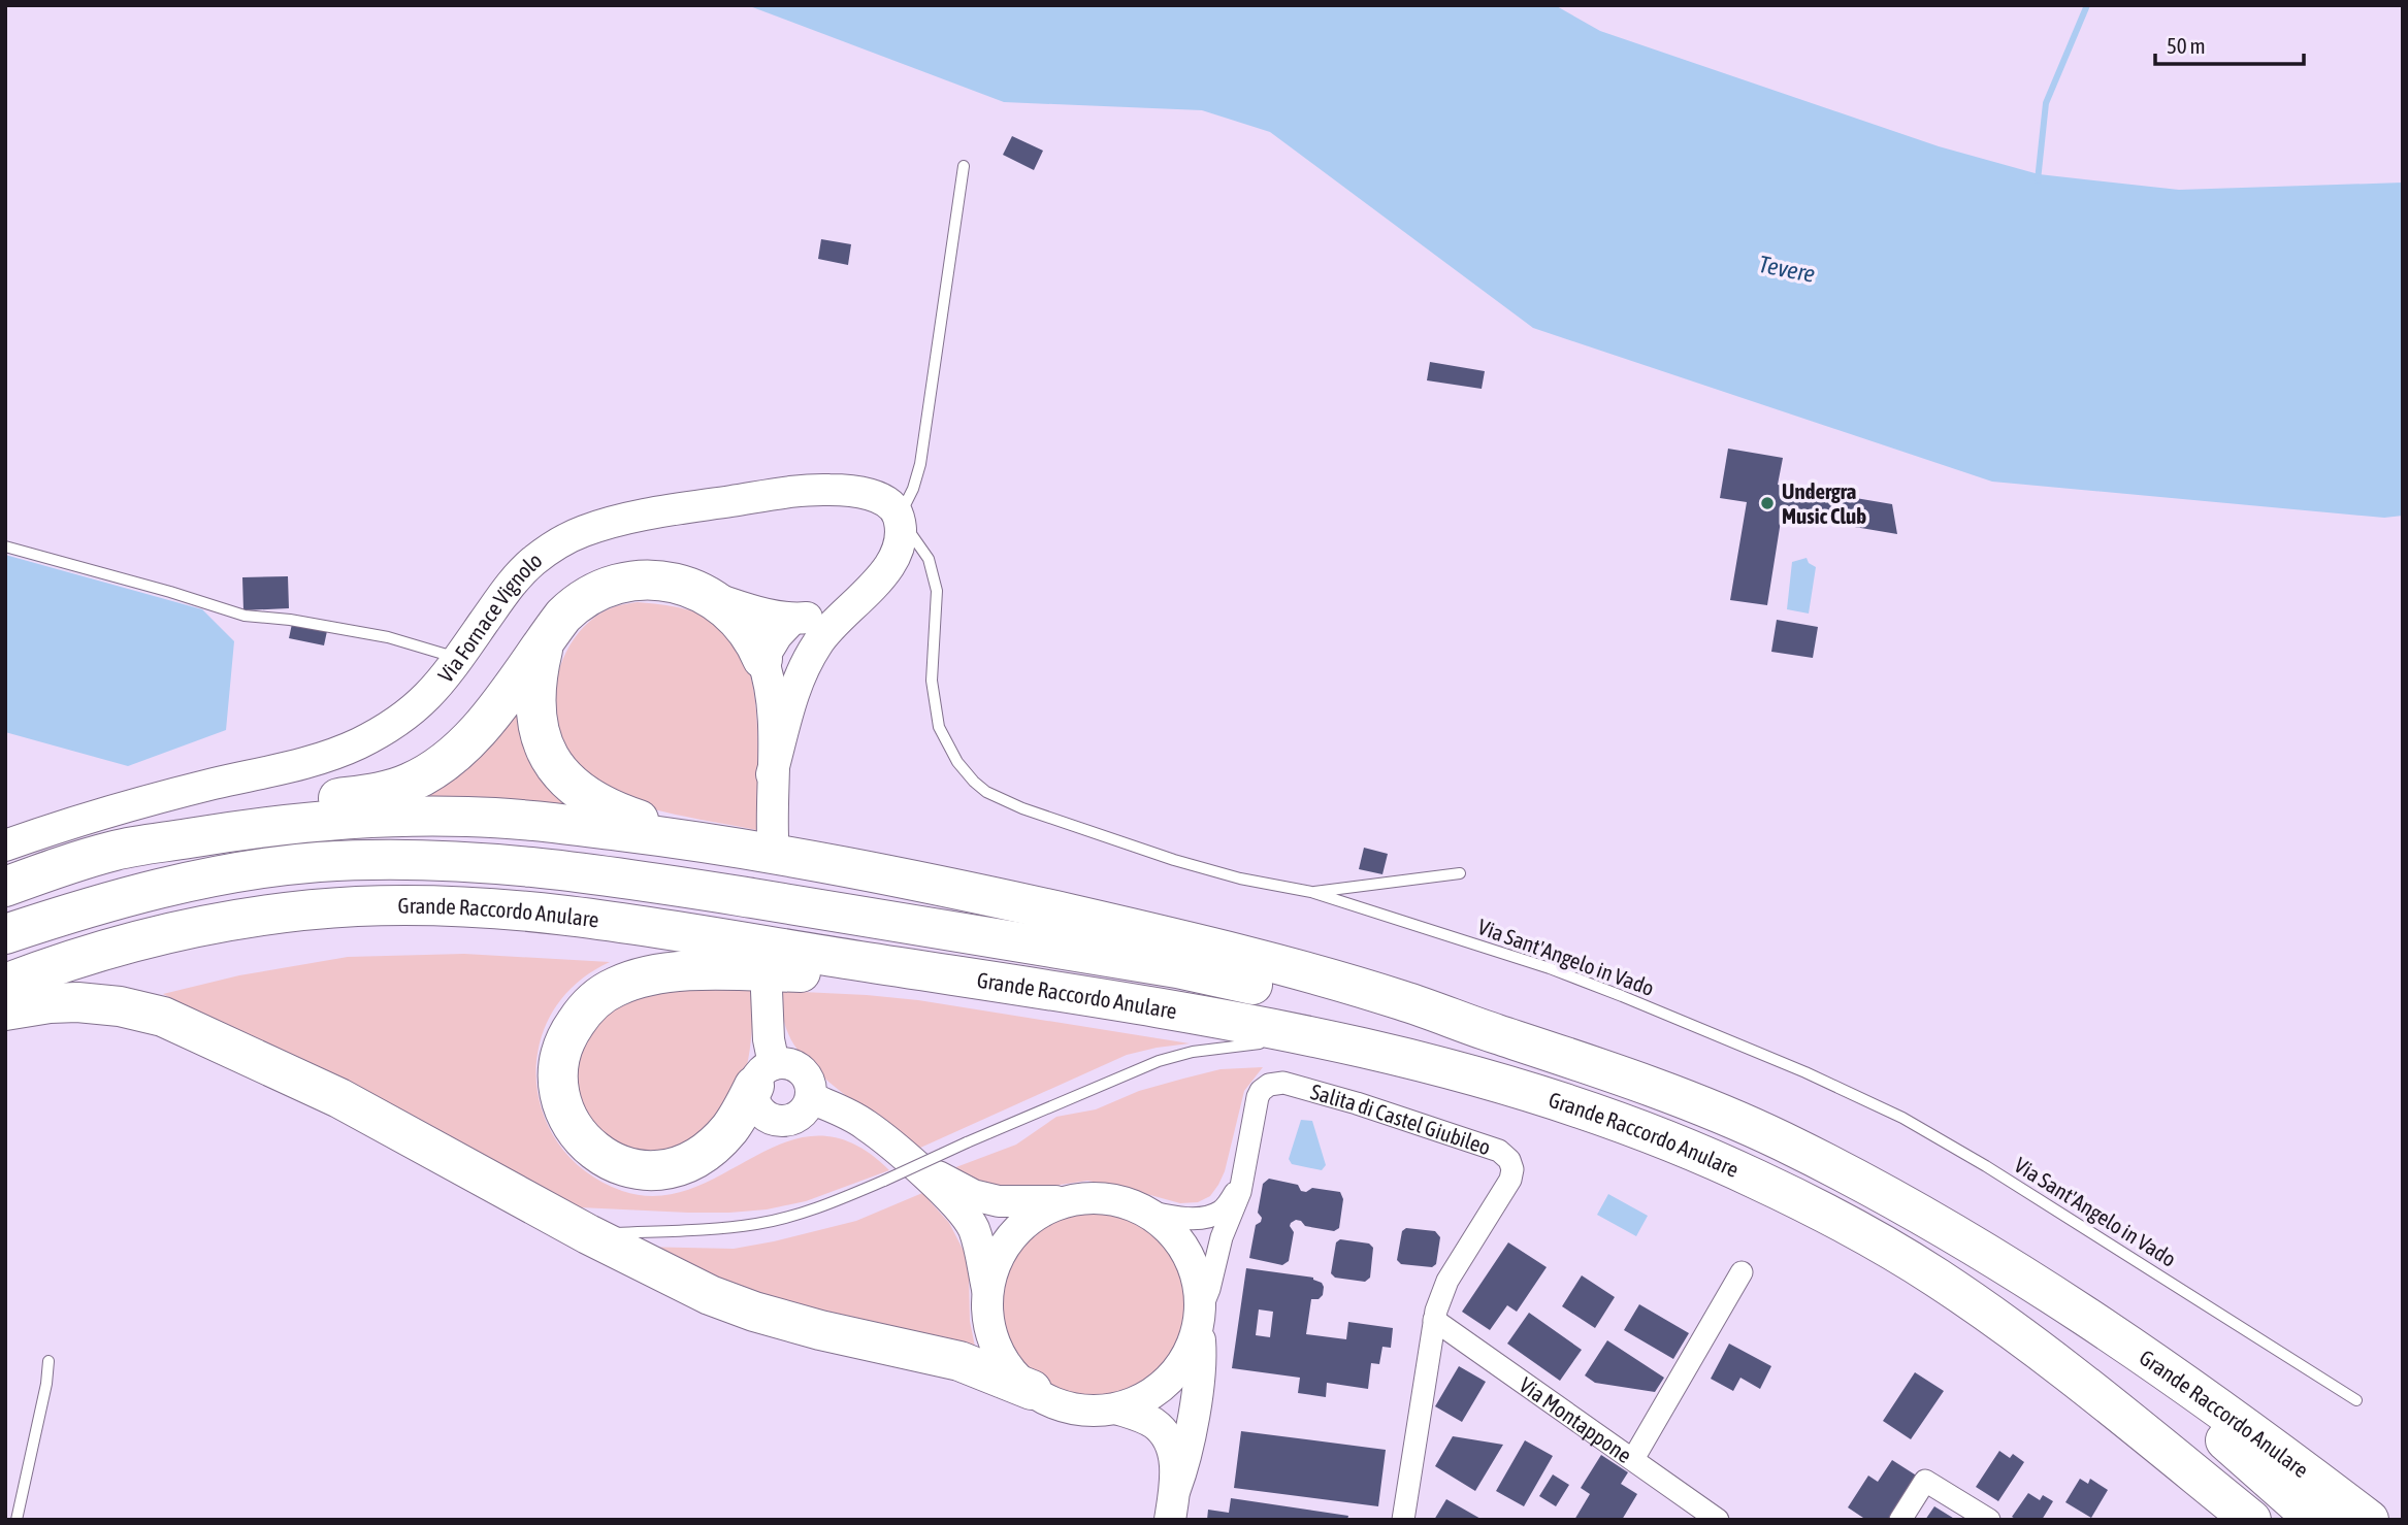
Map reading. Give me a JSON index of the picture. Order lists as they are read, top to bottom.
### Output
{
  "streets": {
    "highway": ["Grande Raccordo Anulare"],
    "street": ["Via Fornace Vignolo", "Salita di Castel Giubileo", "Via Montappone"],
    "lane": ["Via Sant'Angelo in Vado"]
  },
  "crossings": [
    ["Via Fornace Vignolo", "Via Sant'Angelo in Vado"],
    ["Salita di Castel Giubileo", "Via Montappone"]
  ],
  "water": ["Tevere"],
  "places": ["Undergra Music Club"],
  "scale_bar": "50 m"
}
